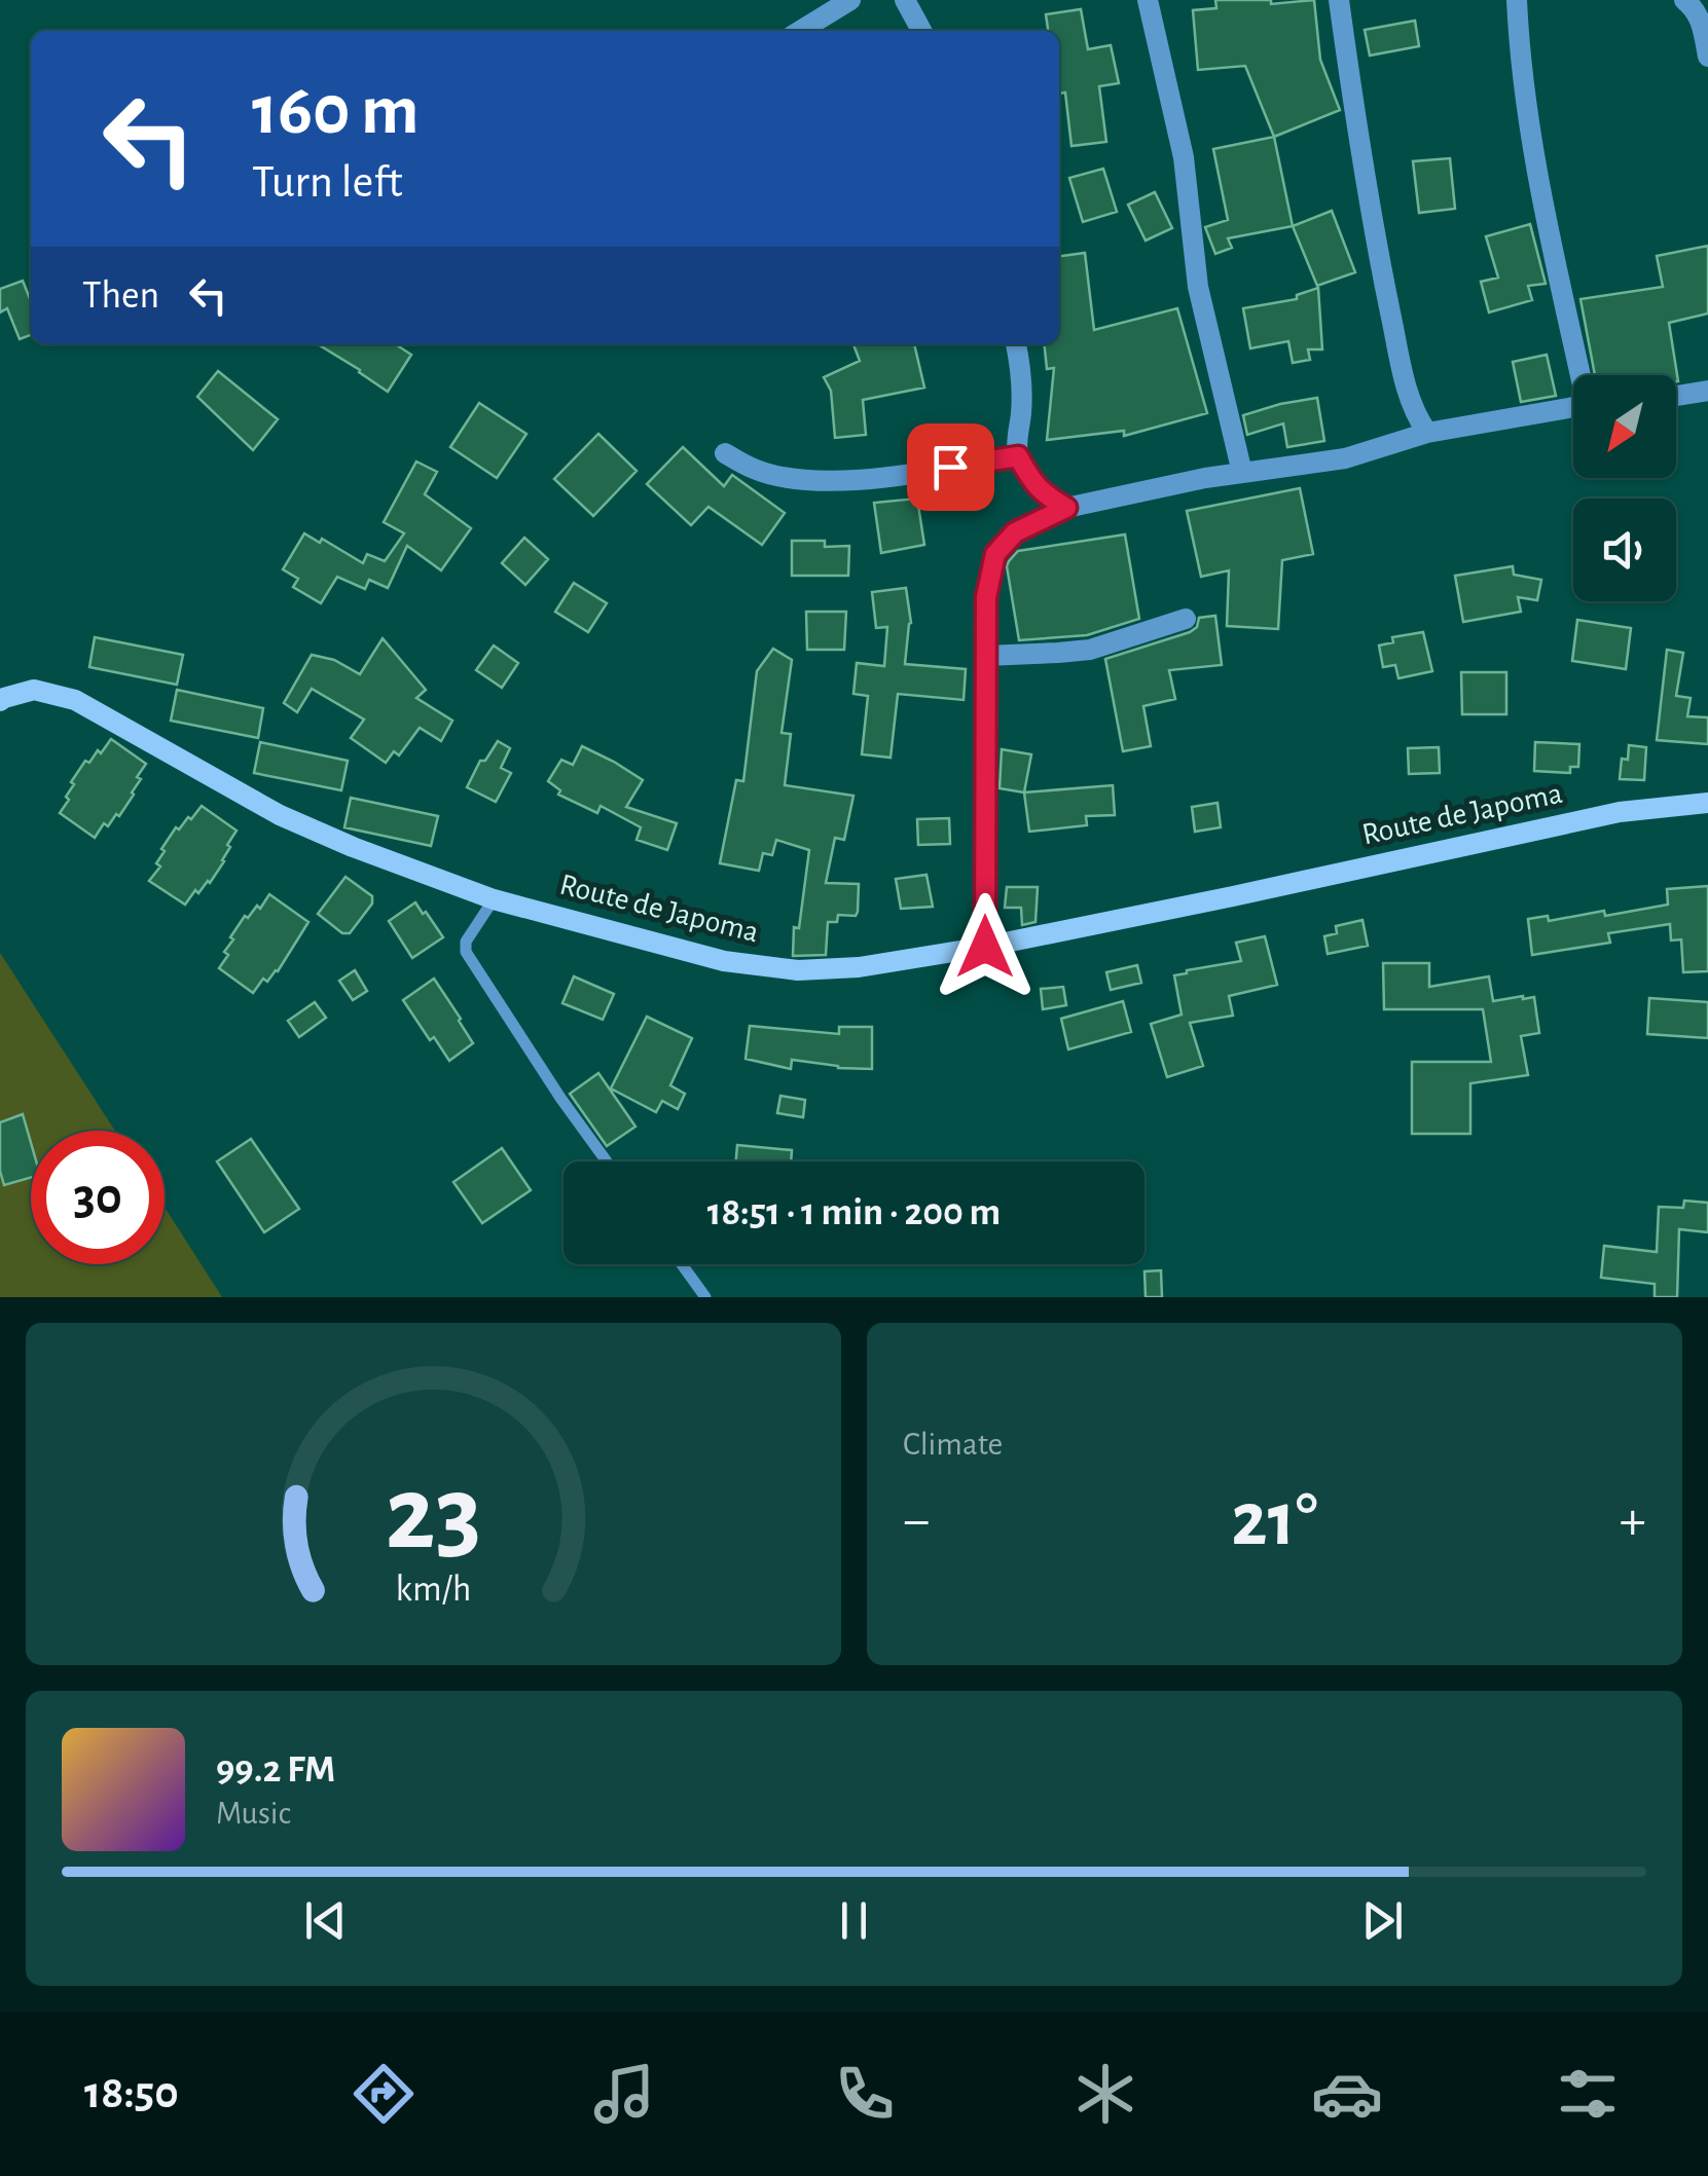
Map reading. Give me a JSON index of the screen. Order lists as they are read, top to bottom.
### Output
{
  "streets": {
    "street": ["Route de Japoma"]
  },
  "north": "bottom left",
  "page": {
    "turn": ["160 m", "Turn left"],
    "then": "Then",
    "limit": "30",
    "trip": "18:51 · 1 min · 200 m",
    "tile": "Climate",
    "heat": ["−", "21°", "+"],
    "song": ["99.2 FM", "Music"],
    "tabs": "18:50",
    "gauge": ["23", "km/h"]
  }
}
